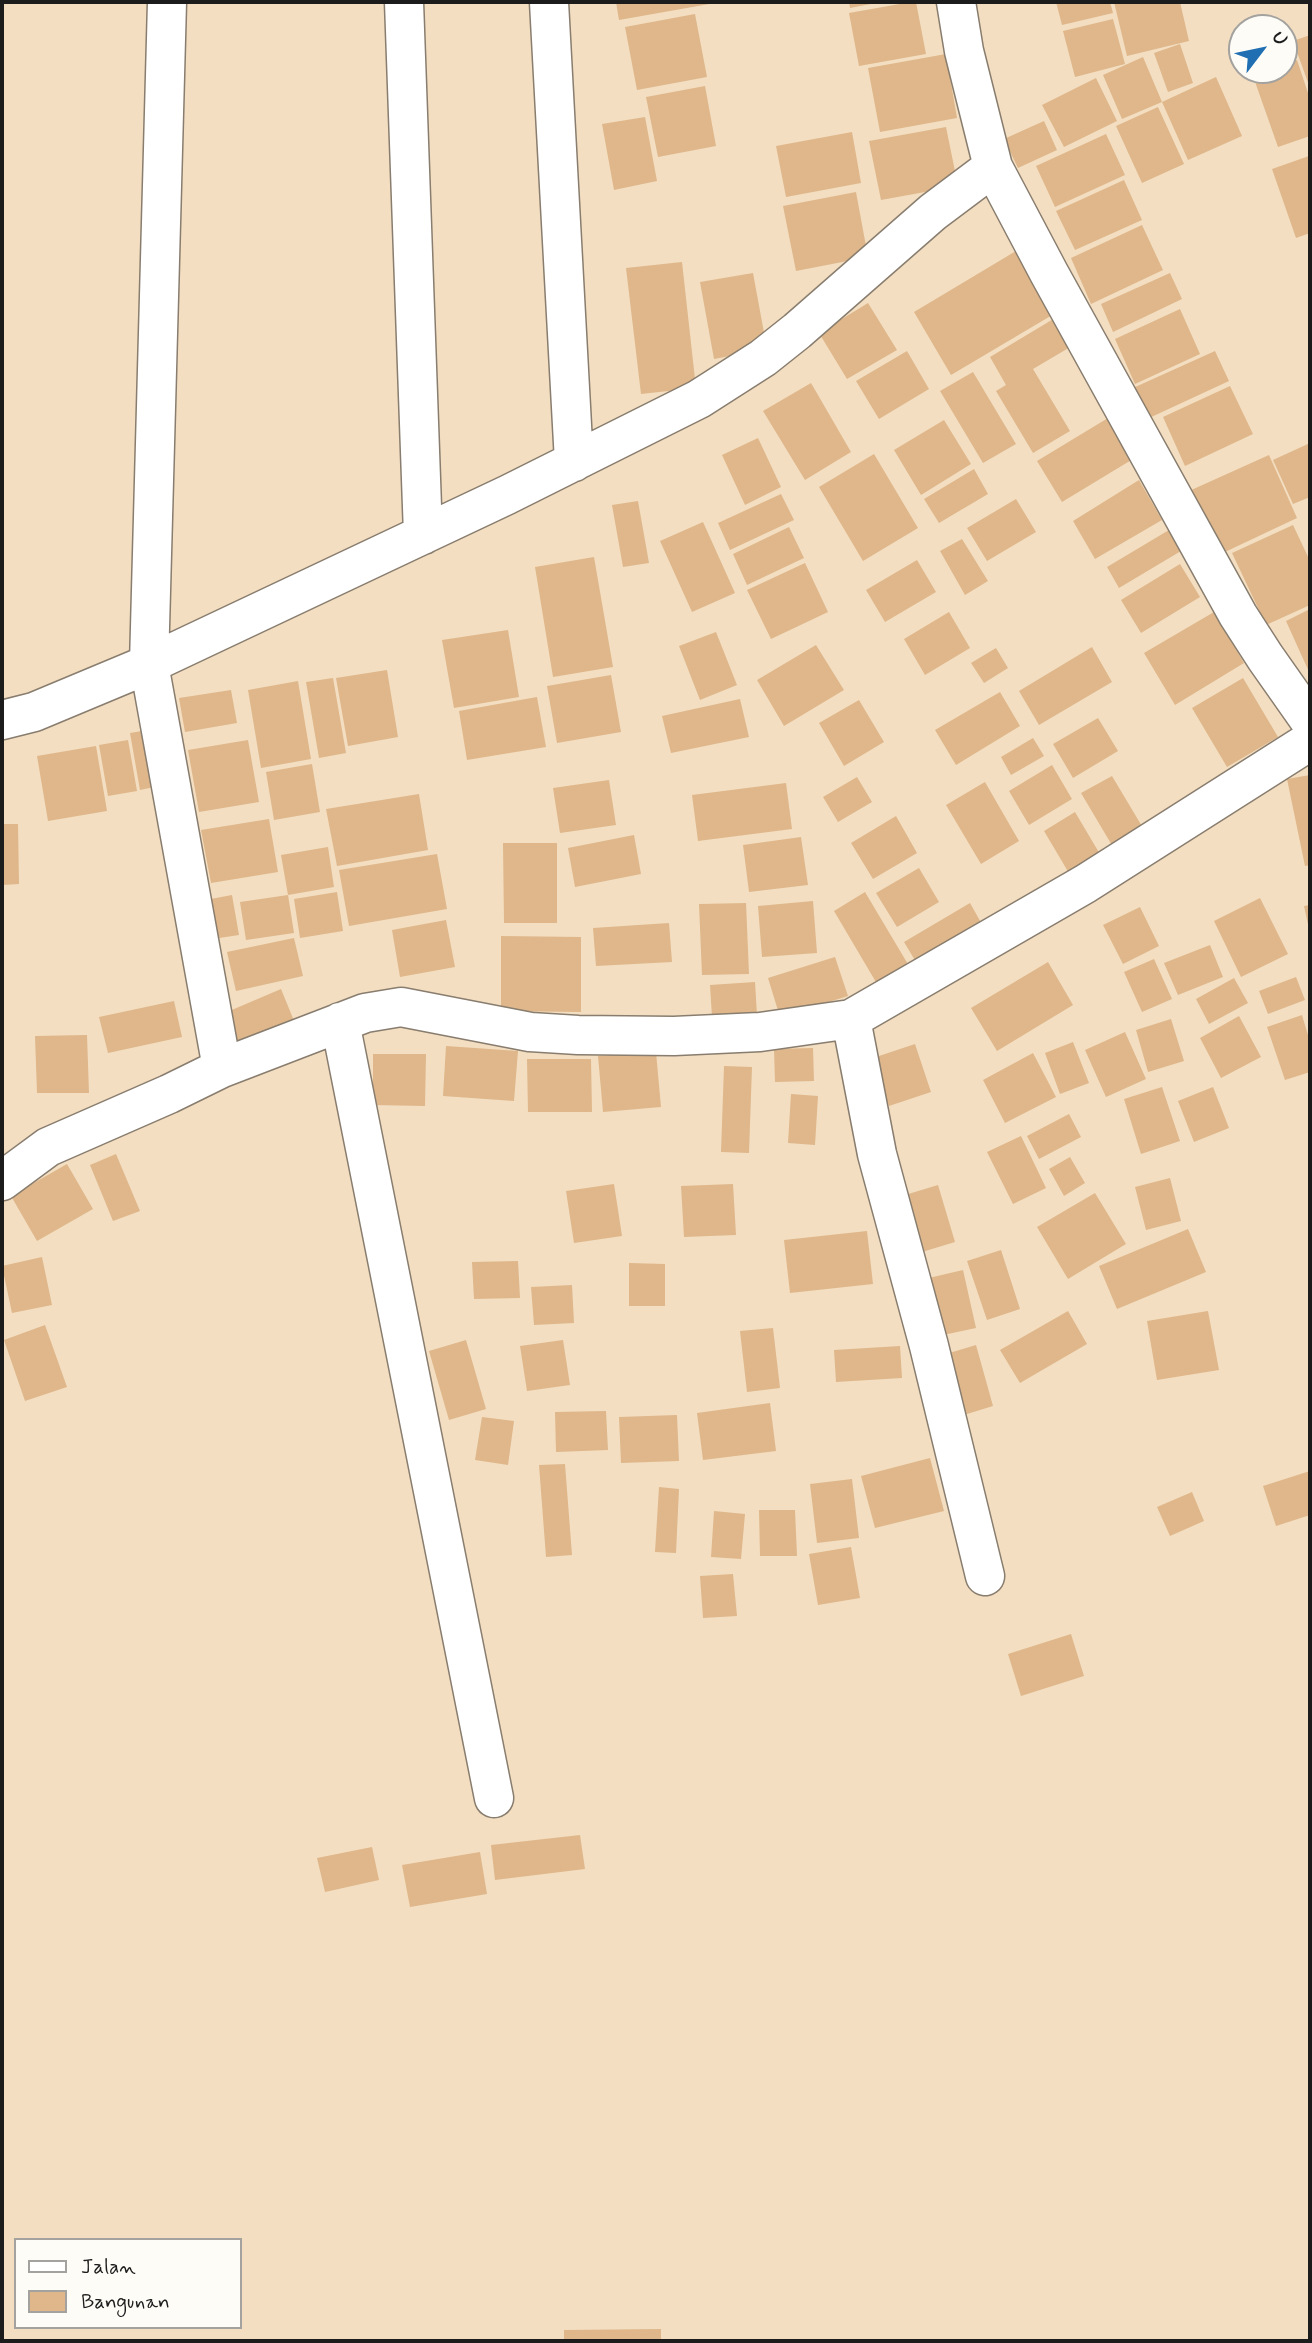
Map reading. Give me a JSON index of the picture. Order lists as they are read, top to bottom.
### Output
{
  "legend": ["Jalan", "Bangunan"],
  "north": "top right"
}
